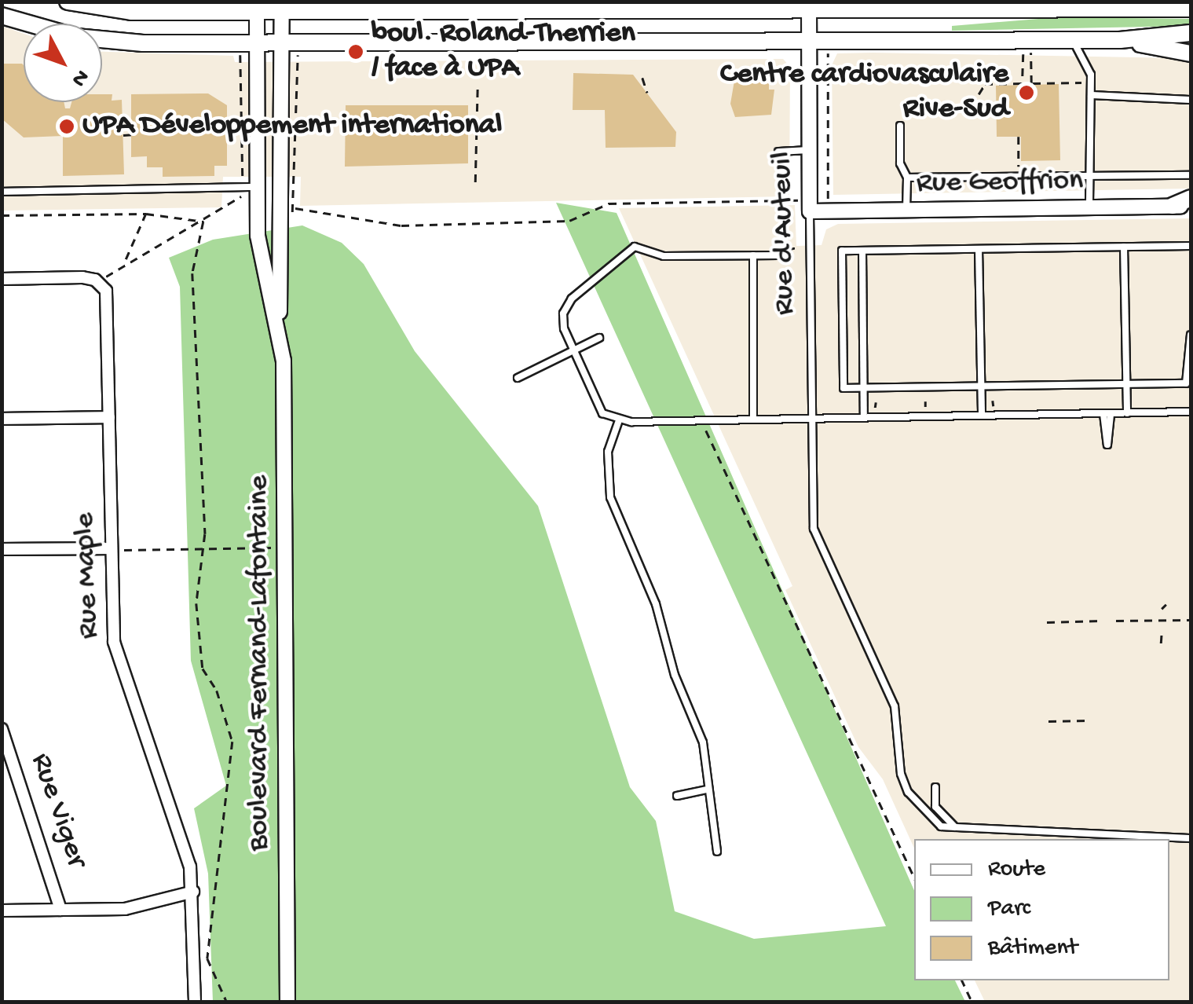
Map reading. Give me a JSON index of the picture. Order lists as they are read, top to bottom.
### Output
{
  "streets": {
    "street": [
      "Rue Geoffrion",
      "Rue d'Auteuil",
      "Rue Maple",
      "Boulevard Fernand-Lafontaine",
      "Rue Viger"
    ]
  },
  "crossings": [
    ["Rue Geoffrion", "Rue d'Auteuil"]
  ],
  "places": ["boul. Roland-Therrien / face à UPA", "Centre cardiovasculaire Rive-Sud", "UPA Développement international"],
  "legend": ["Route", "Parc", "Bâtiment"],
  "north": "bottom right"
}
